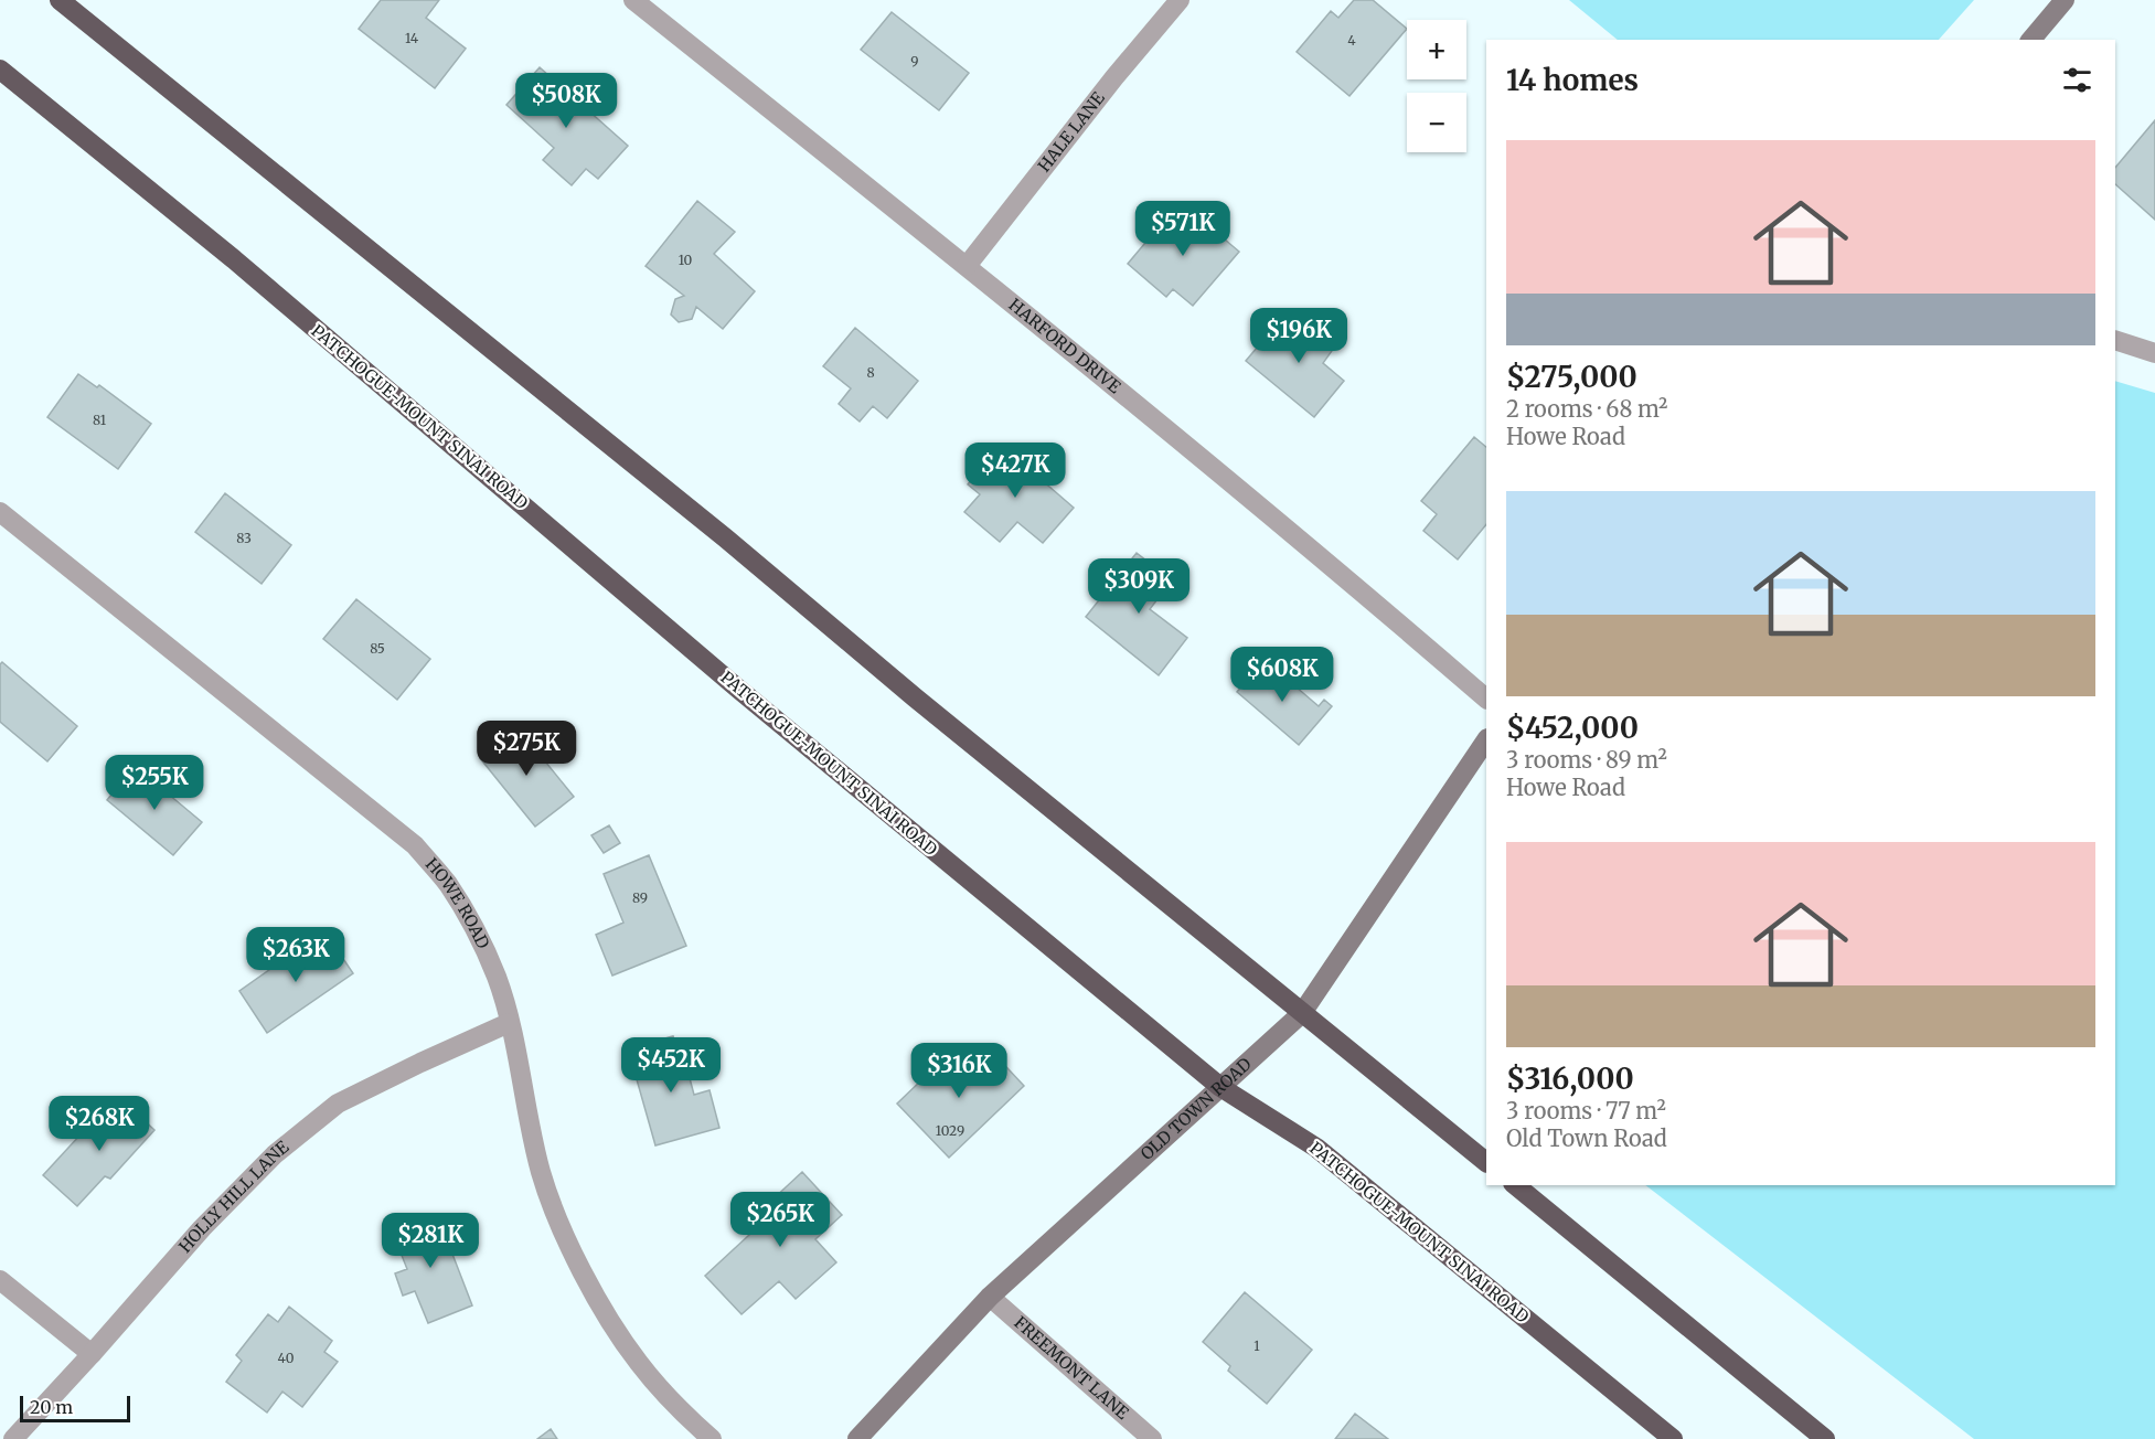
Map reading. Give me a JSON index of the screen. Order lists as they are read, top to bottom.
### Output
{
  "streets": {
    "highway": ["PATCHOGUE-MOUNT SINAI ROAD"],
    "main road": ["OLD TOWN ROAD"],
    "street": [
      "HALE LANE",
      "HARFORD DRIVE",
      "HOWE ROAD",
      "HOLLY HILL LANE",
      "FREEMONT LANE"
    ]
  },
  "crossings": [
    ["HALE LANE", "HARFORD DRIVE"],
    ["PATCHOGUE-MOUNT SINAI ROAD", "OLD TOWN ROAD"],
    ["HOWE ROAD", "HOLLY HILL LANE"],
    ["OLD TOWN ROAD", "FREEMONT LANE"]
  ],
  "house_numbers": [
    "14",
    "4",
    "9",
    "10",
    "8",
    "81",
    "83",
    "85",
    "89",
    "1029",
    "1",
    "40"
  ],
  "scale_bar": "20 m",
  "page": {
    "map_buttons": ["+", "−"],
    "heading": "14 homes",
    "price": [
      "$508K",
      "$571K",
      "$196K",
      "$427K",
      "$309K",
      "$608K",
      "$275K",
      "$255K",
      "$263K",
      "$452K",
      "$316K",
      "$268K",
      "$265K",
      "$281K"
    ],
    "list": [
      {
        "name": "$275,000",
        "note": "2 rooms · 68 m² · Howe Road"
      },
      {
        "name": "$452,000",
        "note": "3 rooms · 89 m² · Howe Road"
      },
      {
        "name": "$316,000",
        "note": "3 rooms · 77 m² · Old Town Road"
      }
    ],
    "scale": "20 m"
  }
}
